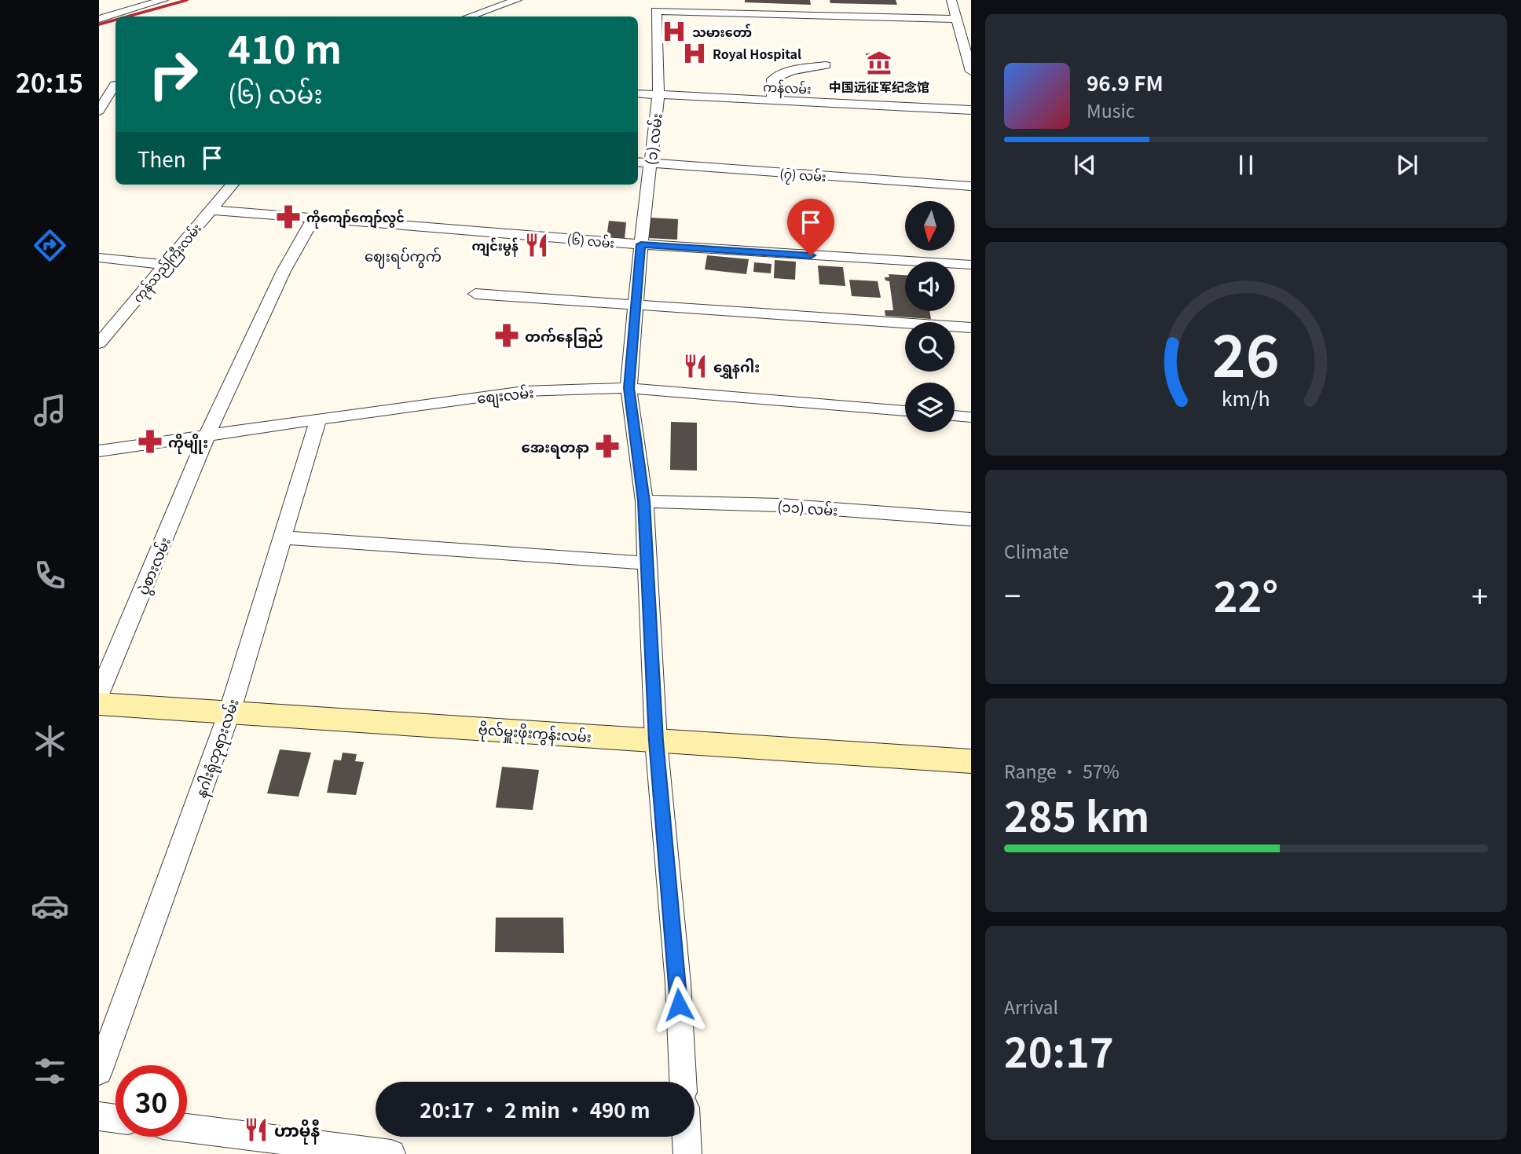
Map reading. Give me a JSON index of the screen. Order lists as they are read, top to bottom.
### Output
{
  "streets": {
    "street": [
      "ကန်လမ်း",
      "(၁) လမ်း",
      "(၇) လမ်း",
      "(၆) လမ်း",
      "ကုန်သည်ကြီးလမ်း",
      "စျေးလမ်း",
      "(၁၁) လမ်း",
      "ပွဲစားလမ်း",
      "ဗိုလ်မှူးဖိုးကွန်းလမ်း",
      "နဂါးရုံဘုရားလမ်း"
    ]
  },
  "crossings": [
    ["ကန်လမ်း", "(၁) လမ်း"],
    ["(၁) လမ်း", "(၇) လမ်း"],
    ["(၁) လမ်း", "(၆) လမ်း"],
    ["(၁) လမ်း", "စျေးလမ်း"],
    ["(၁) လမ်း", "(၁၁) လမ်း"],
    ["(၁) လမ်း", "ဗိုလ်မှူးဖိုးကွန်းလမ်း"],
    ["(၆) လမ်း", "ကုန်သည်ကြီးလမ်း"],
    ["(၆) လမ်း", "ပွဲစားလမ်း"],
    ["စျေးလမ်း", "ပွဲစားလမ်း"],
    ["စျေးလမ်း", "နဂါးရုံဘုရားလမ်း"],
    ["ဗိုလ်မှူးဖိုးကွန်းလမ်း", "နဂါးရုံဘုရားလမ်း"]
  ],
  "districts": ["ဈေးရပ်ကွက်"],
  "places": {
    "hospital": ["သမားတော်", "Royal Hospital"],
    "museum": ["中国远征军纪念馆"],
    "pharmacy": [
      "ကိုကျော်ကျော်လွင်",
      "တက်နေခြည်",
      "ကိုမျိုး",
      "အေးရတနာ"
    ],
    "restaurant": ["ကျင်းမွန်", "ရွှေနဂါး", "ဟာမိုနီ"]
  },
  "north": "bottom",
  "page": {
    "tabs": "20:15",
    "turn": ["410 m", "(၆) လမ်း"],
    "song": ["96.9 FM", "Music"],
    "then": "Then",
    "tile": [
      "Climate",
      ["Range · 57%", "285 km"],
      ["Arrival", "20:17"]
    ],
    "heat": ["−", "22°", "+"],
    "limit": "30",
    "trip": "20:17 · 2 min · 490 m",
    "gauge": ["26", "km/h"]
  }
}
